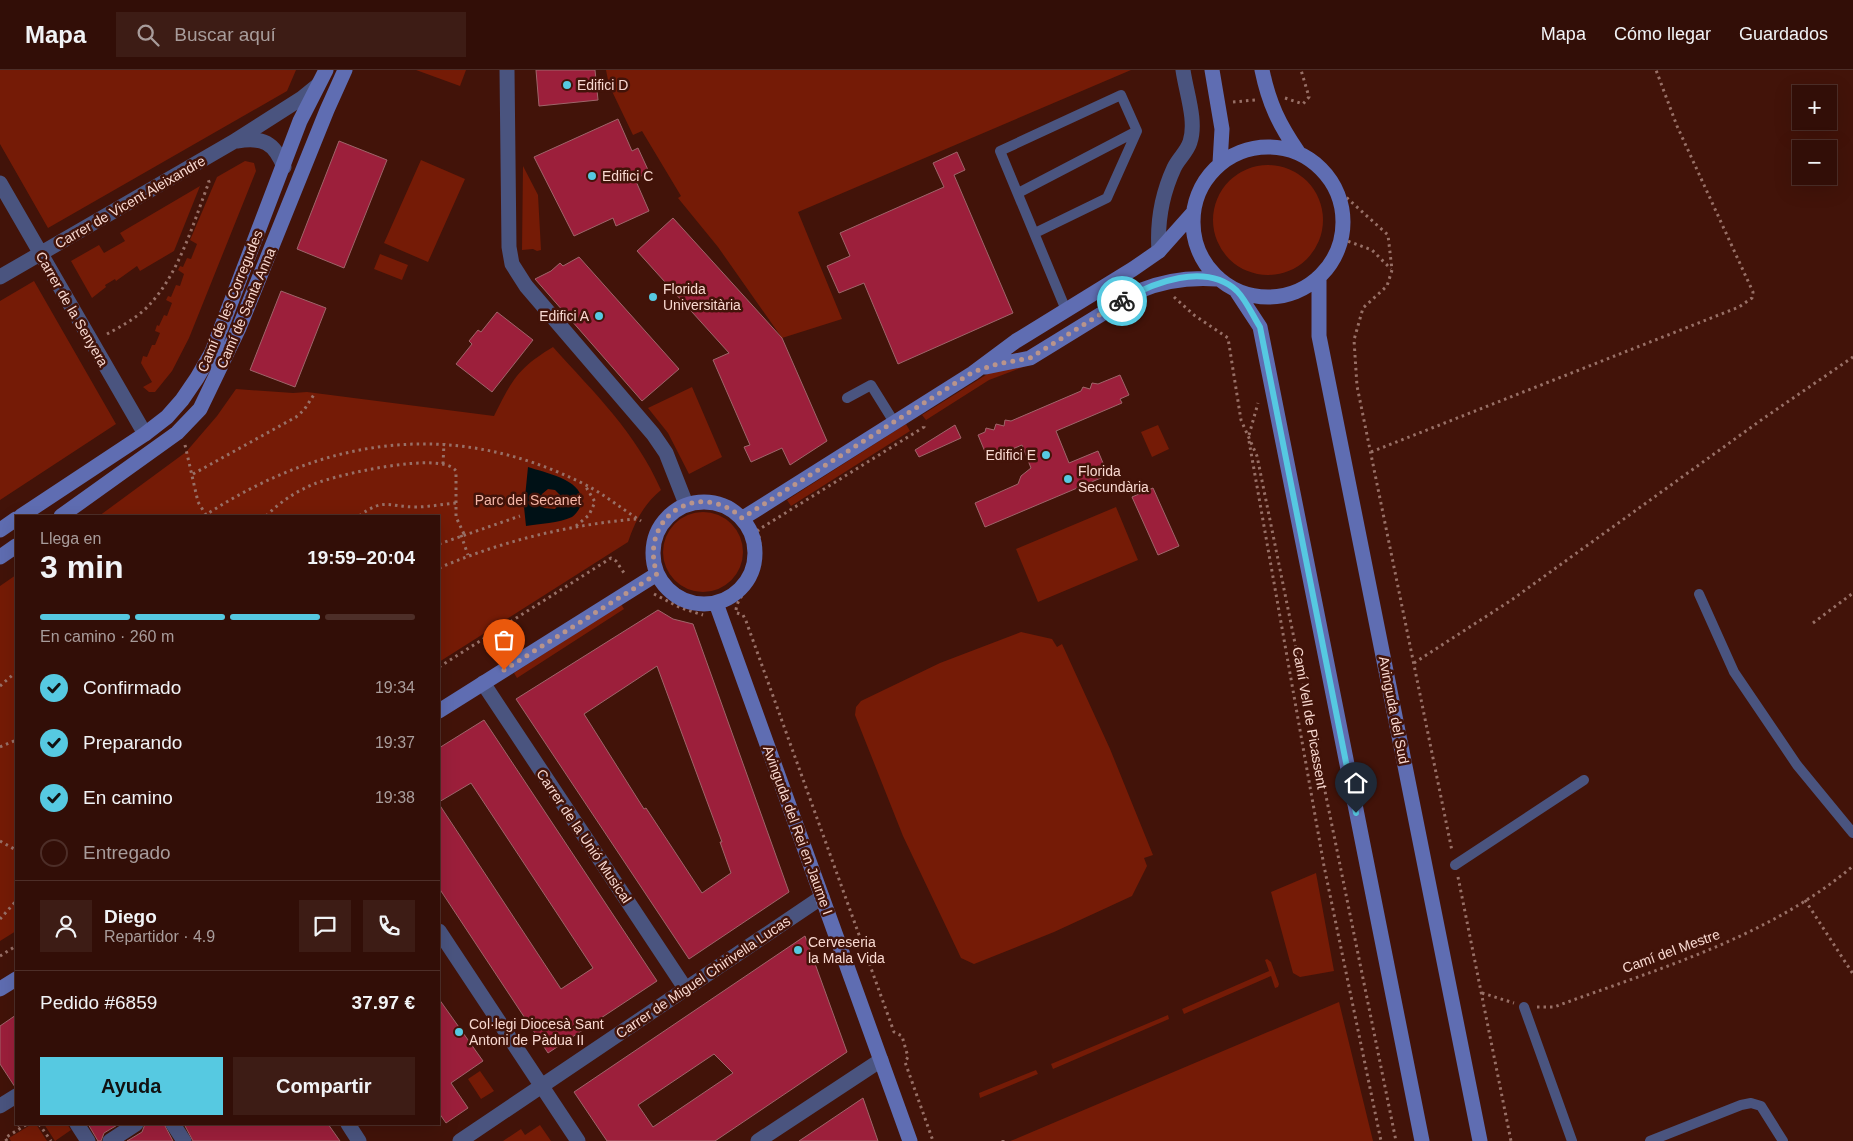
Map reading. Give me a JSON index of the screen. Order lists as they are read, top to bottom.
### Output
{
  "streets": {
    "street": [
      "Carrer de Vicent Aleixandre",
      "Camí de les Corregudes",
      "Camí de Santa Anna",
      "Carrer de la Senyera",
      "Avinguda del Sud",
      "Avinguda del Rei en Jaume I",
      "Carrer de la Unió Musical",
      "Carrer de Miguel Chirivella Lucas"
    ],
    "path": ["Camí Vell de Picassent", "Camí del Mestre"]
  },
  "crossings": [
    ["Carrer de Vicent Aleixandre", "Camí de les Corregudes"],
    ["Carrer de Vicent Aleixandre", "Carrer de la Senyera"],
    ["Camí de les Corregudes", "Carrer de la Senyera"],
    ["Avinguda del Rei en Jaume I", "Carrer de Miguel Chirivella Lucas"],
    ["Carrer de la Unió Musical", "Carrer de Miguel Chirivella Lucas"]
  ],
  "parks": ["Parc del Secanet"],
  "places": [
    "Edifici D",
    "Edifici C",
    "Florida Universitària",
    "Edifici A",
    "Edifici E",
    "Florida Secundària",
    "Cerveseria la Mala Vida",
    "Col·legi Diocesà Sant Antoni de Pàdua II"
  ],
  "page": {
    "header": "Mapa",
    "search": "Buscar aquí",
    "nav": ["Mapa", "Cómo llegar", "Guardados"],
    "map_buttons": ["+", "−"],
    "heading": ["3 min", "Llega en", "19:59–20:04"],
    "panel": [
      "Diego",
      "Repartidor · 4.9",
      "Pedido #6859",
      "37.97 €"
    ],
    "bar": "En camino · 260 m",
    "list": [
      ["Confirmado", "19:34"],
      ["Preparando", "19:37"],
      ["En camino", "19:38"],
      "Entregado"
    ],
    "buttons": ["Ayuda", "Compartir"]
  }
}
